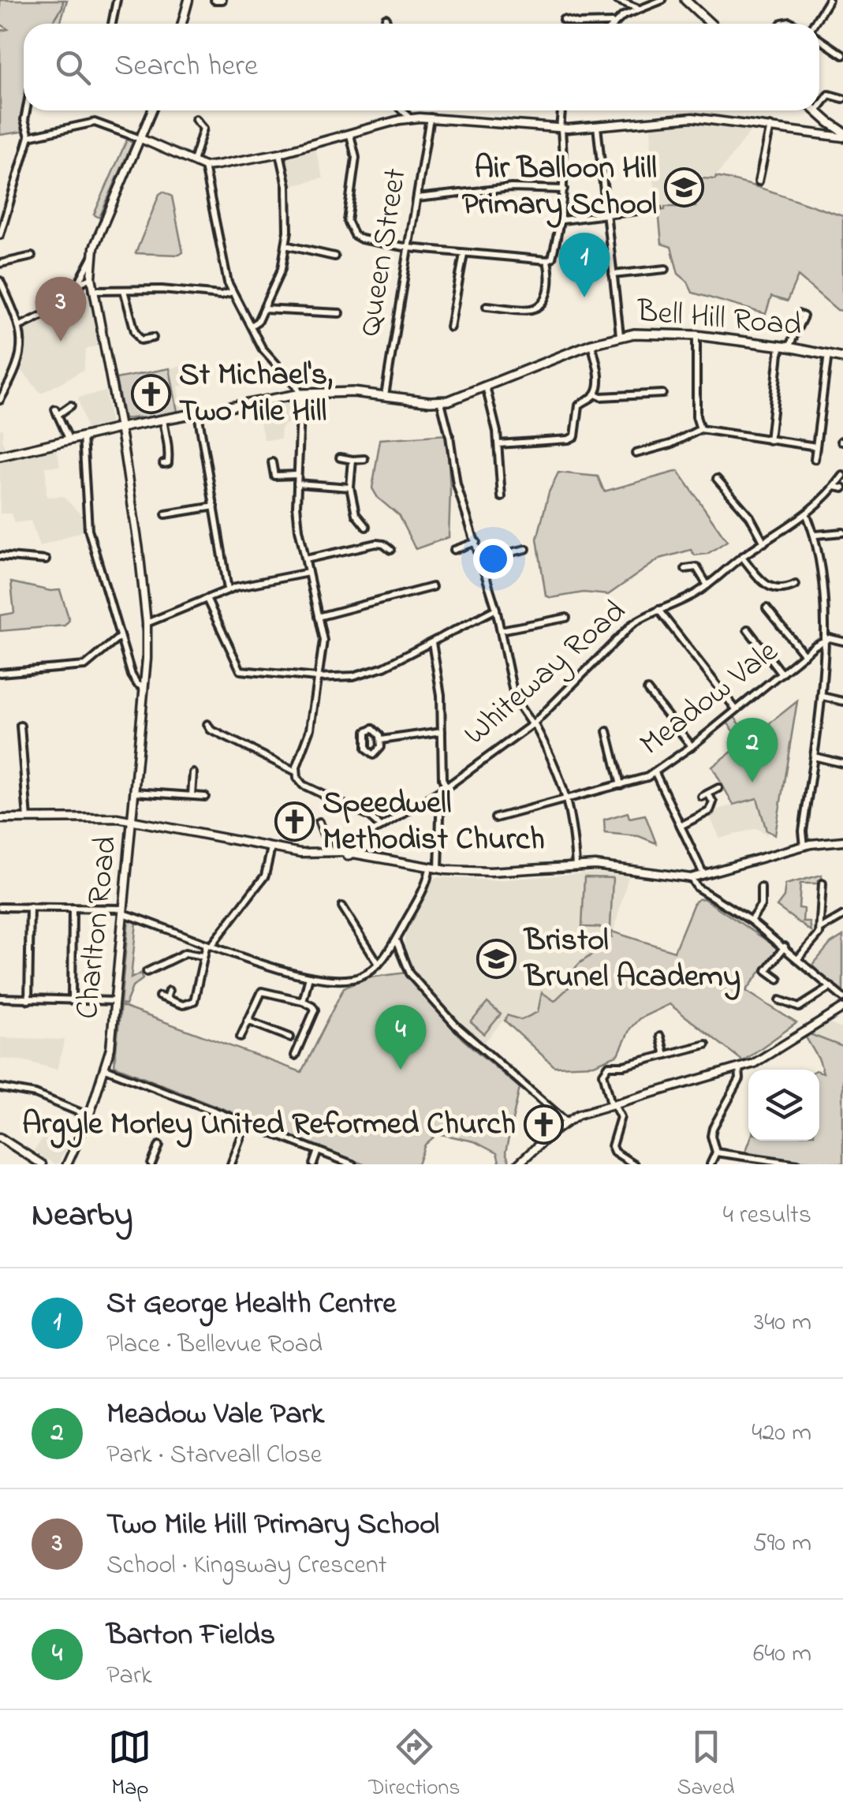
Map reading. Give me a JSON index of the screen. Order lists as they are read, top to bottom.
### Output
{
  "streets": {
    "main road": ["Bell Hill Road"],
    "street": [
      "Queen Street",
      "Whiteway Road",
      "Meadow Vale",
      "Charlton Road"
    ]
  },
  "places": {
    "school or university": ["Air Balloon Hill Primary School", "Bristol Brunel Academy"],
    "church": ["St Michael's, Two Mile Hill", "Speedwell Methodist Church", "Argyle Morley United Reformed Church"]
  },
  "page": {
    "search": "Search here",
    "pins": [
      "1",
      "3",
      "2",
      "4"
    ],
    "heading": ["Nearby", "4 results"],
    "list": [
      {
        "mark": "1",
        "name": "St George Health Centre",
        "note": "Place · Bellevue Road",
        "value": "340 m"
      },
      {
        "mark": "2",
        "name": "Meadow Vale Park",
        "note": "Park · Starveall Close",
        "value": "420 m"
      },
      {
        "mark": "3",
        "name": "Two Mile Hill Primary School",
        "note": "School · Kingsway Crescent",
        "value": "590 m"
      },
      {
        "mark": "4",
        "name": "Barton Fields",
        "note": "Park",
        "value": "640 m"
      }
    ],
    "nav": ["Map", "Directions", "Saved"]
  }
}
